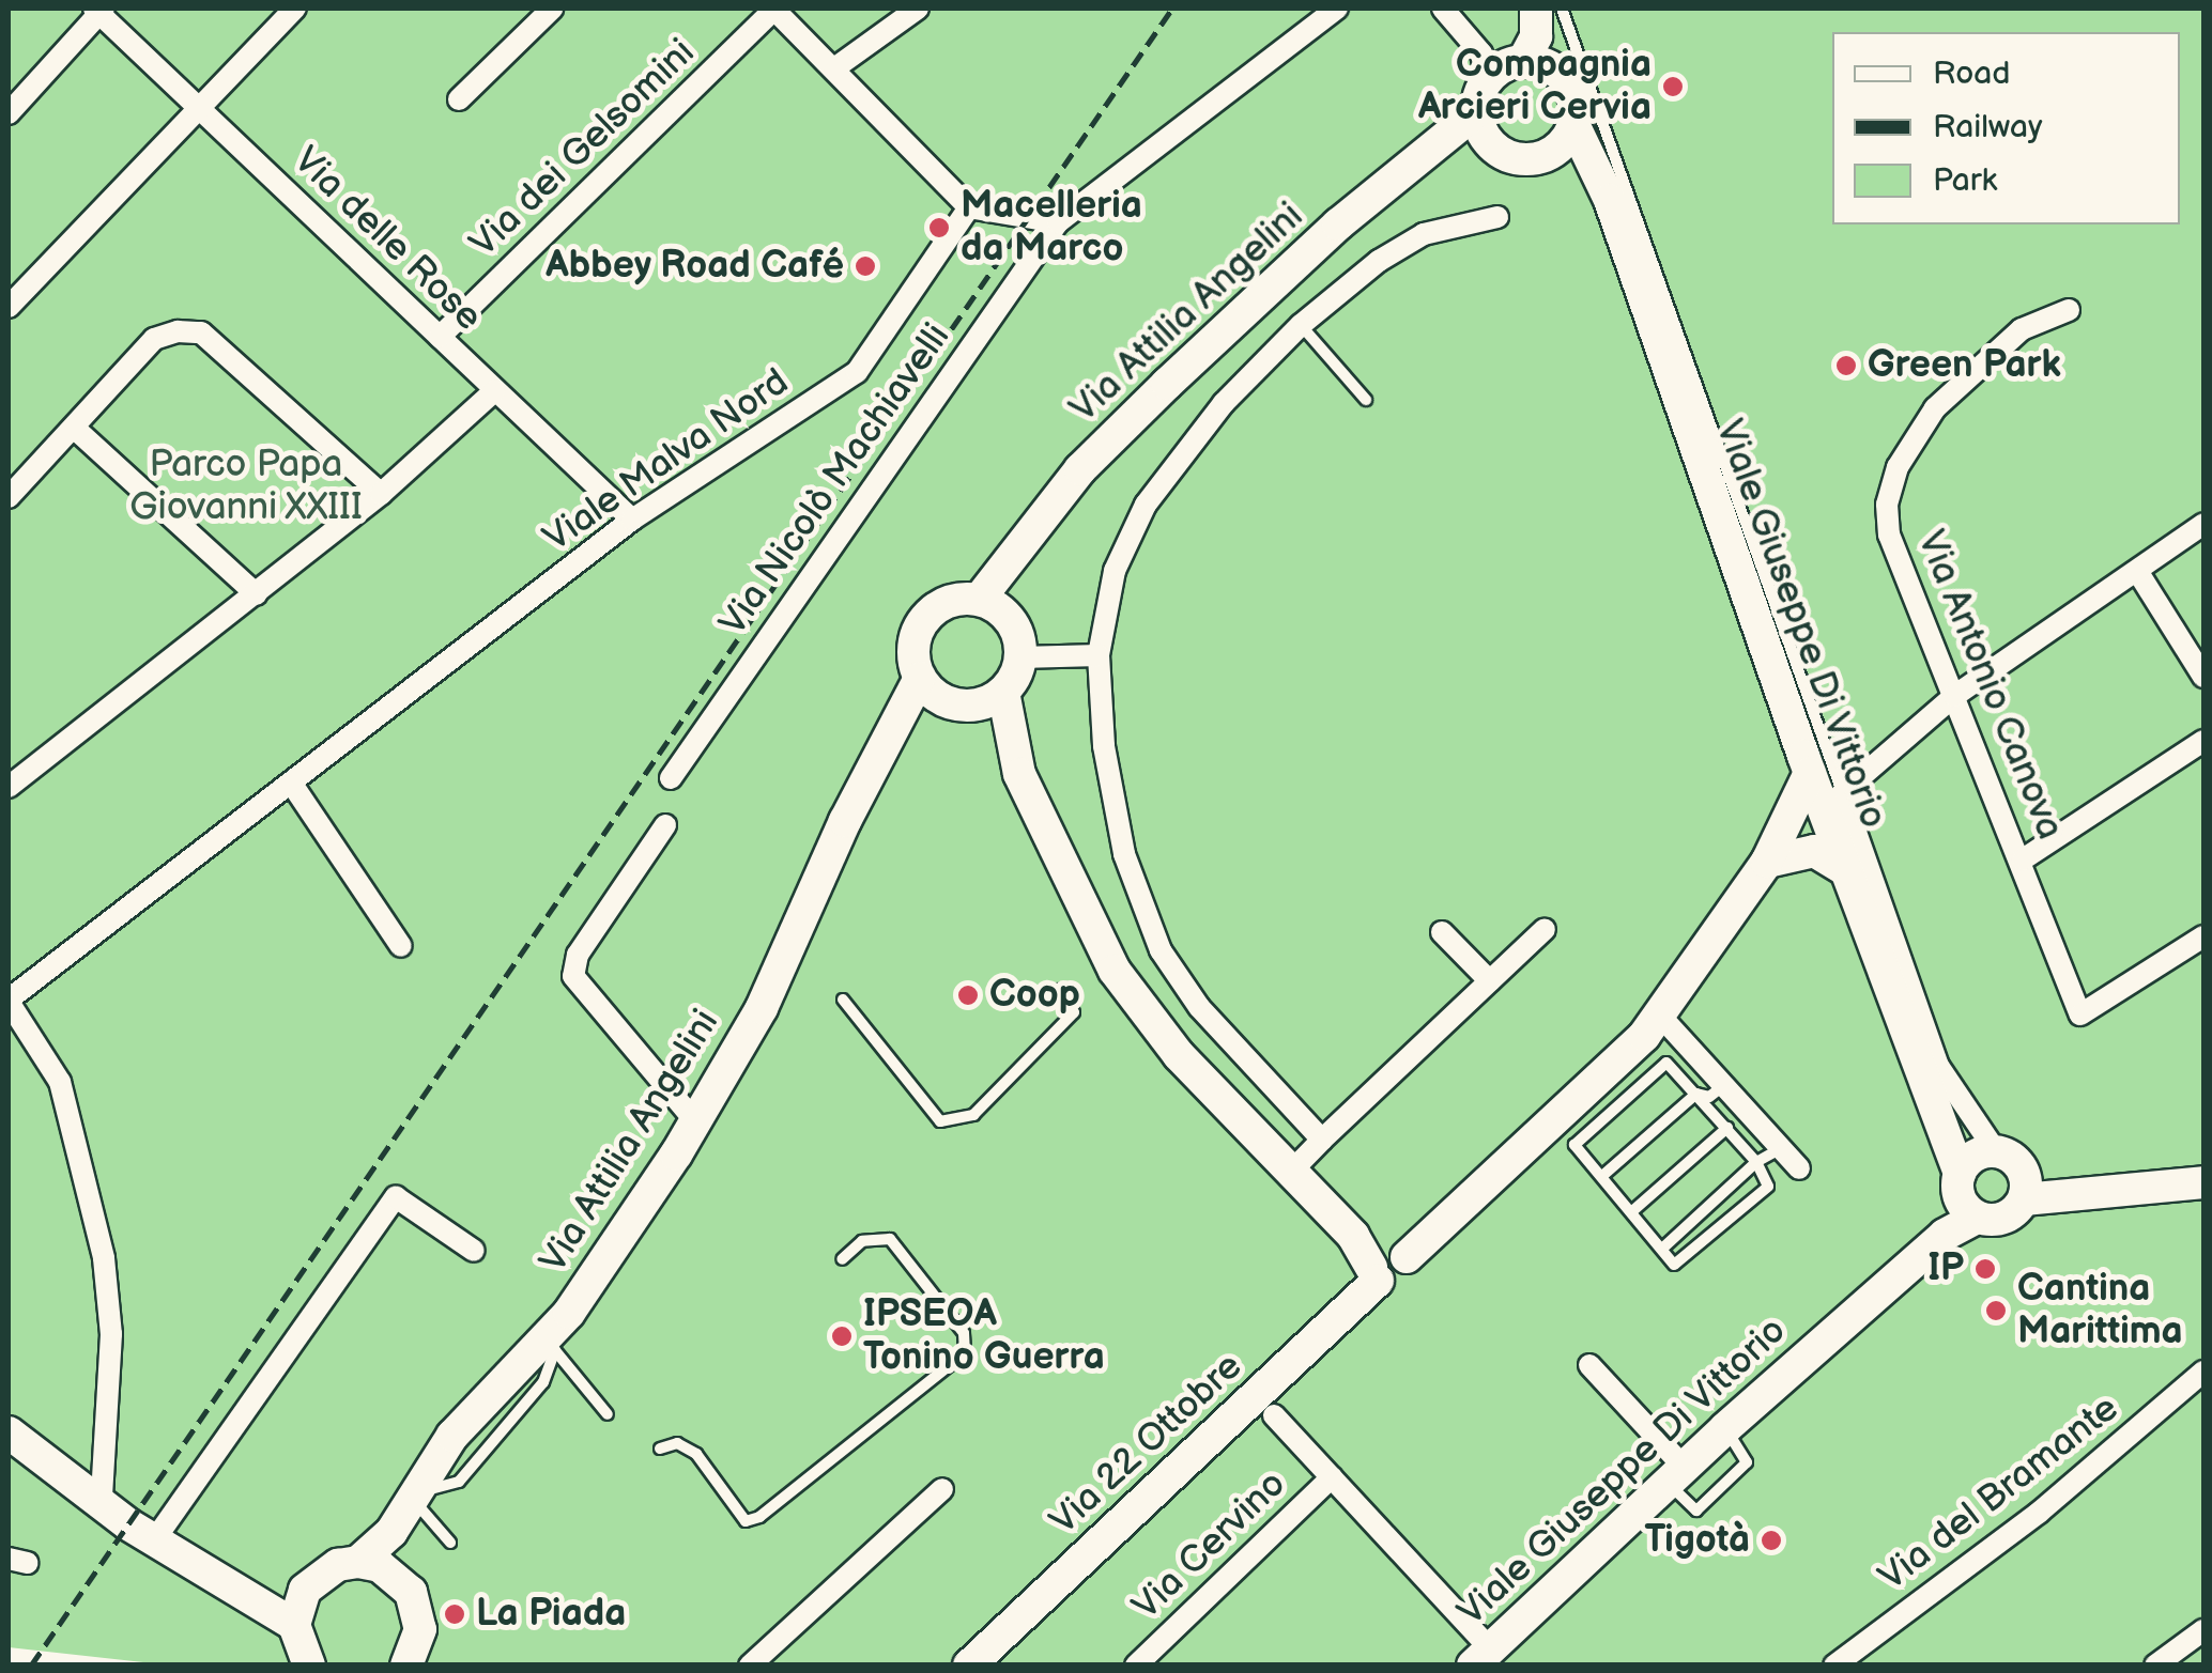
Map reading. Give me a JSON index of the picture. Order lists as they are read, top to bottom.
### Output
{
  "streets": {
    "street": [
      "Via dei Gelsomini",
      "Via delle Rose",
      "Via Attilia Angelini",
      "Viale Malva Nord",
      "Via Nicolò Machiavelli",
      "Viale Giuseppe Di Vittorio",
      "Via Antonio Canova",
      "Via 22 Ottobre",
      "Via del Bramante",
      "Via Cervino"
    ]
  },
  "crossings": [
    ["Via dei Gelsomini", "Via delle Rose"],
    ["Via delle Rose", "Viale Malva Nord"],
    ["Via Attilia Angelini", "Viale Giuseppe Di Vittorio"],
    ["Viale Giuseppe Di Vittorio", "Via 22 Ottobre"]
  ],
  "parks": ["Parco Papa Giovanni XXIII"],
  "places": [
    "Compagnia Arcieri Cervia",
    "Macelleria da Marco",
    "Abbey Road Café",
    "Green Park",
    "Coop",
    "IP",
    "Cantina Marittima",
    "IPSEOA Tonino Guerra",
    "Tigotà",
    "La Piada"
  ],
  "legend": ["Road", "Railway", "Park"]
}
